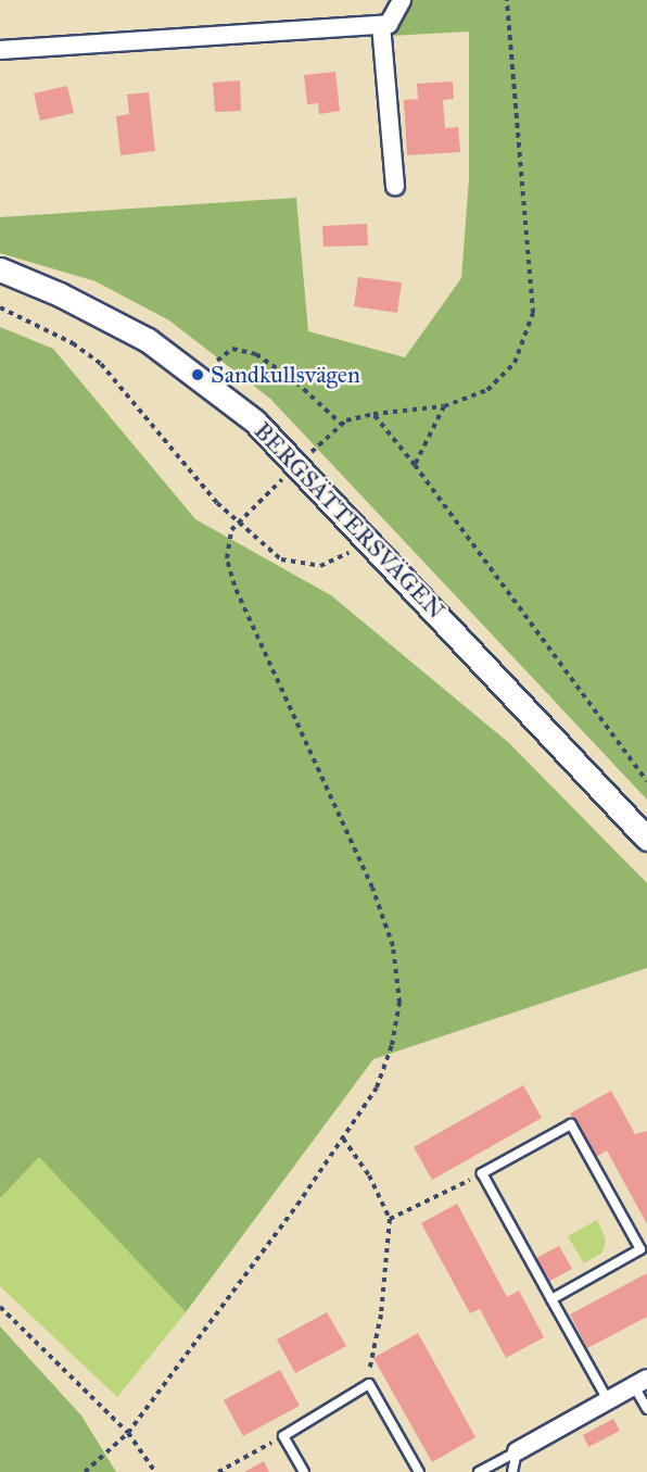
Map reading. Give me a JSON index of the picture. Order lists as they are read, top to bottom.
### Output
{
  "streets": {
    "street": ["BERGSÄTTERSVÄGEN"]
  },
  "places": ["Sandkullsvägen"]
}
